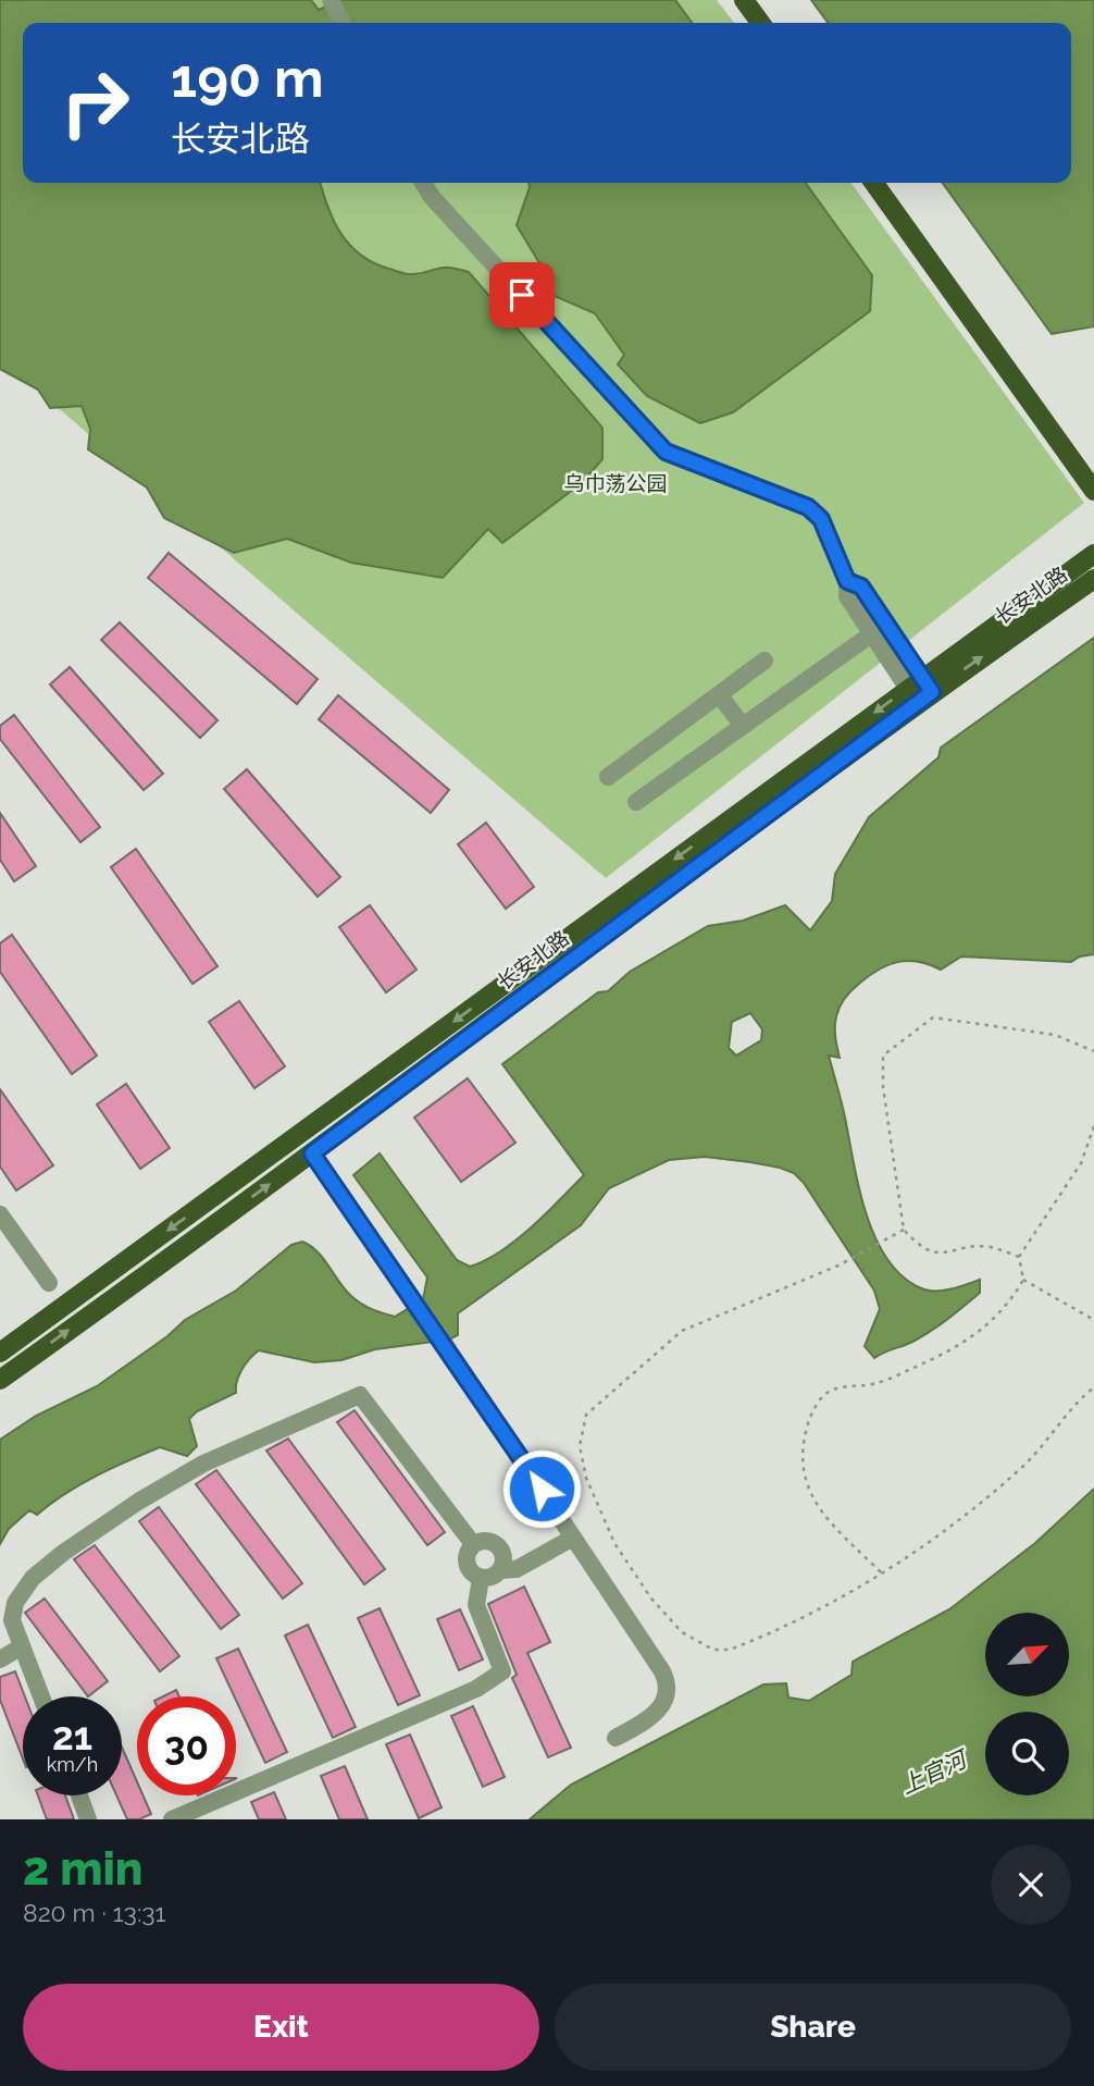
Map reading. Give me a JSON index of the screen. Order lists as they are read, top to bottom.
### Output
{
  "streets": {
    "main road": ["长安北路"]
  },
  "water": ["上官河"],
  "parks": ["乌巾荡公园"],
  "north": "top right",
  "page": {
    "turn": ["190 m", "长安北路"],
    "speed": "21 km/h",
    "limit": "30",
    "heading": ["2 min", "820 m · 13:31"],
    "buttons": ["Exit", "Share"]
  }
}
